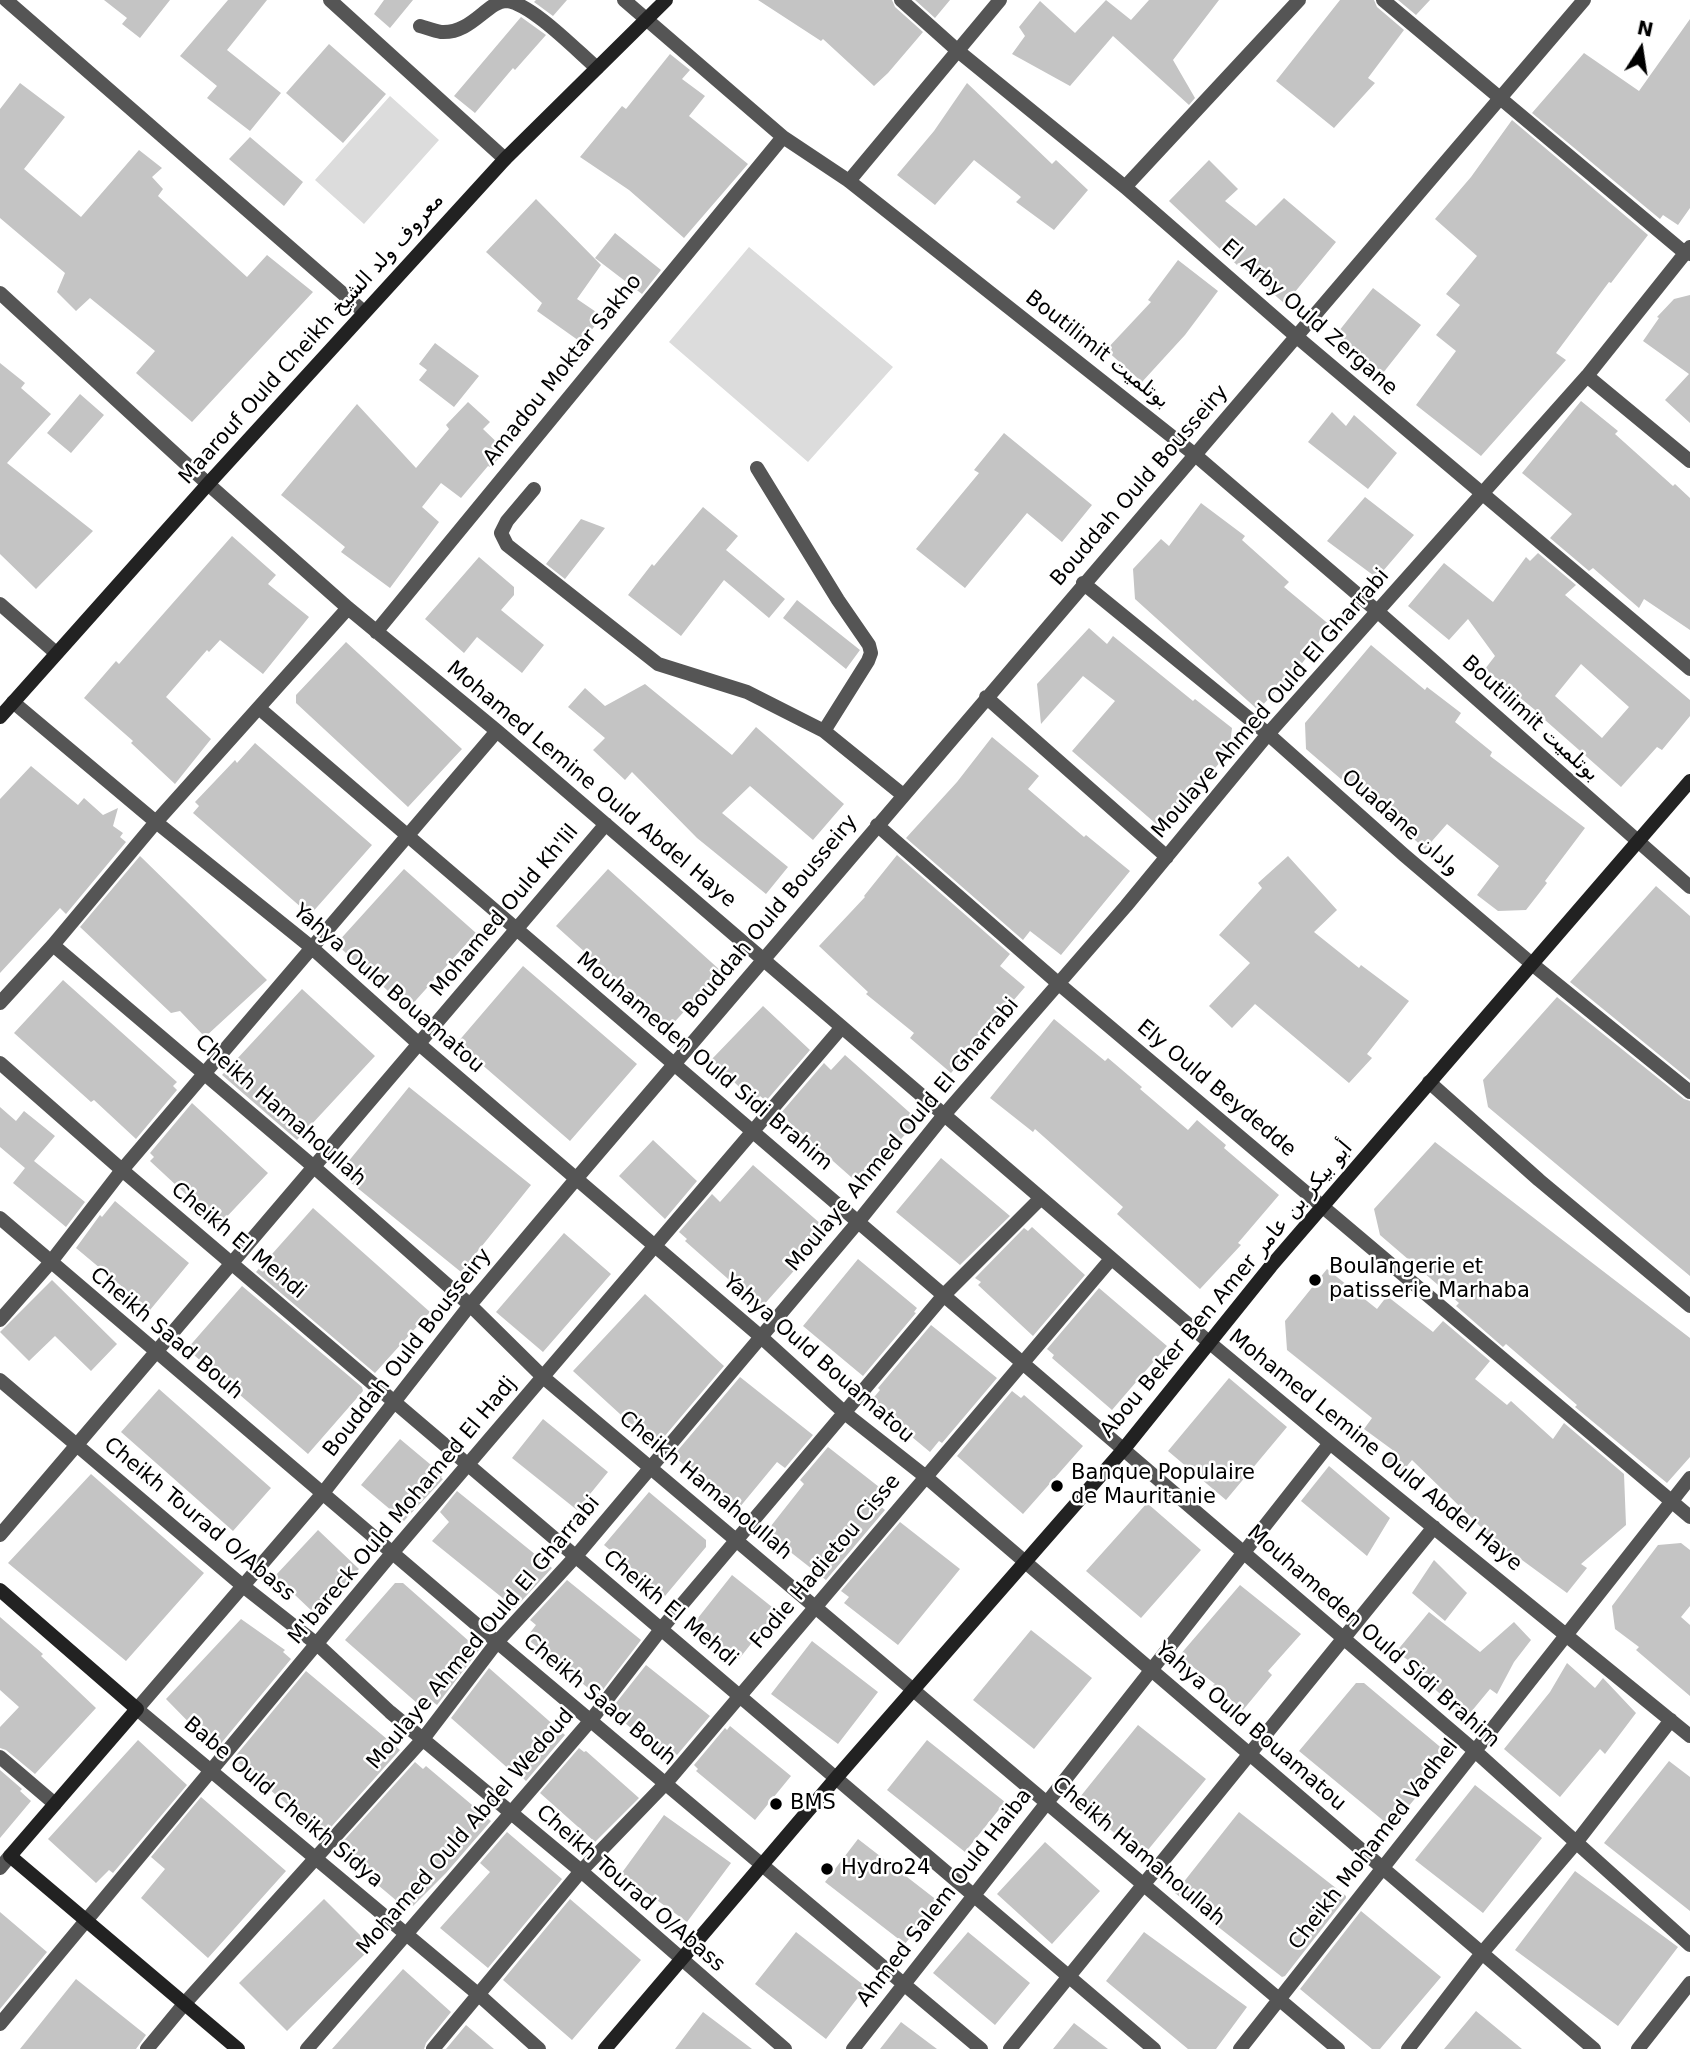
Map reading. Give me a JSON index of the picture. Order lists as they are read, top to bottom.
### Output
{
  "streets": {
    "street": [
      "El Arby Ould Zergane",
      "Maarouf Ould Cheikh معروف ولد الشيخ",
      "Boutilimit بوتلميت",
      "Amadou Moktar Sakho",
      "Bouddah Ould Bousseiry",
      "Moulaye Ahmed Ould El Gharrabi",
      "Mohamed Lemine Ould Abdel Haye",
      "Ouadane وادان",
      "Mohamed Ould Kh'lil",
      "Yahya Ould Bouamatou",
      "Mouhameden Ould Sidi Brahim",
      "Ely Ould Beydedde",
      "Cheikh Hamahoullah",
      "Cheikh El Mehdi",
      "Abou Beker Ben Amer أبو بيكر بن عامر",
      "Cheikh Saad Bouh",
      "M'bareck Ould Mohamed El Hadj",
      "Cheikh Tourad O/Abass",
      "Fodie Hadietou Cisse",
      "Babe Ould Cheikh Sidya",
      "Mohamed Ould Abdel Wedoud",
      "Cheikh Mohamed Vadhel",
      "Ahmed Salem Ould Haiba"
    ]
  },
  "crossings": [
    ["El Arby Ould Zergane", "Bouddah Ould Bousseiry"],
    ["El Arby Ould Zergane", "Moulaye Ahmed Ould El Gharrabi"],
    ["Maarouf Ould Cheikh معروف ولد الشيخ", "Boutilimit بوتلميت"],
    ["Maarouf Ould Cheikh معروف ولد الشيخ", "Mohamed Lemine Ould Abdel Haye"],
    ["Maarouf Ould Cheikh معروف ولد الشيخ", "Yahya Ould Bouamatou"],
    ["Boutilimit بوتلميت", "Amadou Moktar Sakho"],
    ["Boutilimit بوتلميت", "Bouddah Ould Bousseiry"],
    ["Boutilimit بوتلميت", "Moulaye Ahmed Ould El Gharrabi"],
    ["Boutilimit بوتلميت", "Abou Beker Ben Amer أبو بيكر بن عامر"],
    ["Amadou Moktar Sakho", "Mohamed Lemine Ould Abdel Haye"],
    ["Bouddah Ould Bousseiry", "Mohamed Lemine Ould Abdel Haye"],
    ["Bouddah Ould Bousseiry", "Ouadane وادان"],
    ["Bouddah Ould Bousseiry", "Yahya Ould Bouamatou"],
    ["Bouddah Ould Bousseiry", "Mouhameden Ould Sidi Brahim"],
    ["Bouddah Ould Bousseiry", "Ely Ould Beydedde"],
    ["Bouddah Ould Bousseiry", "Cheikh Hamahoullah"],
    ["Bouddah Ould Bousseiry", "Cheikh El Mehdi"],
    ["Bouddah Ould Bousseiry", "Cheikh Saad Bouh"],
    ["Bouddah Ould Bousseiry", "Cheikh Tourad O/Abass"],
    ["Bouddah Ould Bousseiry", "Babe Ould Cheikh Sidya"],
    ["Moulaye Ahmed Ould El Gharrabi", "Mohamed Lemine Ould Abdel Haye"],
    ["Moulaye Ahmed Ould El Gharrabi", "Ouadane وادان"],
    ["Moulaye Ahmed Ould El Gharrabi", "Yahya Ould Bouamatou"],
    ["Moulaye Ahmed Ould El Gharrabi", "Mouhameden Ould Sidi Brahim"],
    ["Moulaye Ahmed Ould El Gharrabi", "Ely Ould Beydedde"],
    ["Moulaye Ahmed Ould El Gharrabi", "Cheikh Hamahoullah"],
    ["Moulaye Ahmed Ould El Gharrabi", "Cheikh El Mehdi"],
    ["Moulaye Ahmed Ould El Gharrabi", "Cheikh Saad Bouh"],
    ["Moulaye Ahmed Ould El Gharrabi", "Cheikh Tourad O/Abass"],
    ["Moulaye Ahmed Ould El Gharrabi", "Babe Ould Cheikh Sidya"],
    ["Mohamed Lemine Ould Abdel Haye", "Mohamed Ould Kh'lil"],
    ["Mohamed Lemine Ould Abdel Haye", "Abou Beker Ben Amer أبو بيكر بن عامر"],
    ["Mohamed Lemine Ould Abdel Haye", "M'bareck Ould Mohamed El Hadj"],
    ["Mohamed Lemine Ould Abdel Haye", "Fodie Hadietou Cisse"],
    ["Mohamed Lemine Ould Abdel Haye", "Mohamed Ould Abdel Wedoud"],
    ["Mohamed Lemine Ould Abdel Haye", "Cheikh Mohamed Vadhel"],
    ["Mohamed Lemine Ould Abdel Haye", "Ahmed Salem Ould Haiba"],
    ["Ouadane وادان", "Abou Beker Ben Amer أبو بيكر بن عامر"],
    ["Mohamed Ould Kh'lil", "Yahya Ould Bouamatou"],
    ["Mohamed Ould Kh'lil", "Mouhameden Ould Sidi Brahim"],
    ["Mohamed Ould Kh'lil", "Cheikh Hamahoullah"],
    ["Mohamed Ould Kh'lil", "Cheikh El Mehdi"],
    ["Mohamed Ould Kh'lil", "Cheikh Saad Bouh"],
    ["Mohamed Ould Kh'lil", "Cheikh Tourad O/Abass"],
    ["Yahya Ould Bouamatou", "Abou Beker Ben Amer أبو بيكر بن عامر"],
    ["Yahya Ould Bouamatou", "M'bareck Ould Mohamed El Hadj"],
    ["Yahya Ould Bouamatou", "Fodie Hadietou Cisse"],
    ["Yahya Ould Bouamatou", "Mohamed Ould Abdel Wedoud"],
    ["Yahya Ould Bouamatou", "Cheikh Mohamed Vadhel"],
    ["Yahya Ould Bouamatou", "Ahmed Salem Ould Haiba"],
    ["Mouhameden Ould Sidi Brahim", "Abou Beker Ben Amer أبو بيكر بن عامر"],
    ["Mouhameden Ould Sidi Brahim", "M'bareck Ould Mohamed El Hadj"],
    ["Mouhameden Ould Sidi Brahim", "Fodie Hadietou Cisse"],
    ["Mouhameden Ould Sidi Brahim", "Mohamed Ould Abdel Wedoud"],
    ["Mouhameden Ould Sidi Brahim", "Cheikh Mohamed Vadhel"],
    ["Mouhameden Ould Sidi Brahim", "Ahmed Salem Ould Haiba"],
    ["Ely Ould Beydedde", "Abou Beker Ben Amer أبو بيكر بن عامر"],
    ["Ely Ould Beydedde", "Cheikh Mohamed Vadhel"],
    ["Cheikh Hamahoullah", "Abou Beker Ben Amer أبو بيكر بن عامر"],
    ["Cheikh Hamahoullah", "M'bareck Ould Mohamed El Hadj"],
    ["Cheikh Hamahoullah", "Fodie Hadietou Cisse"],
    ["Cheikh Hamahoullah", "Mohamed Ould Abdel Wedoud"],
    ["Cheikh Hamahoullah", "Cheikh Mohamed Vadhel"],
    ["Cheikh Hamahoullah", "Ahmed Salem Ould Haiba"],
    ["Cheikh El Mehdi", "Abou Beker Ben Amer أبو بيكر بن عامر"],
    ["Cheikh El Mehdi", "M'bareck Ould Mohamed El Hadj"],
    ["Cheikh El Mehdi", "Fodie Hadietou Cisse"],
    ["Cheikh El Mehdi", "Mohamed Ould Abdel Wedoud"],
    ["Cheikh El Mehdi", "Ahmed Salem Ould Haiba"],
    ["Abou Beker Ben Amer أبو بيكر بن عامر", "Cheikh Saad Bouh"],
    ["Abou Beker Ben Amer أبو بيكر بن عامر", "Cheikh Tourad O/Abass"],
    ["Cheikh Saad Bouh", "M'bareck Ould Mohamed El Hadj"],
    ["Cheikh Saad Bouh", "Fodie Hadietou Cisse"],
    ["Cheikh Saad Bouh", "Mohamed Ould Abdel Wedoud"],
    ["Cheikh Saad Bouh", "Ahmed Salem Ould Haiba"],
    ["M'bareck Ould Mohamed El Hadj", "Cheikh Tourad O/Abass"],
    ["M'bareck Ould Mohamed El Hadj", "Babe Ould Cheikh Sidya"],
    ["Cheikh Tourad O/Abass", "Fodie Hadietou Cisse"],
    ["Cheikh Tourad O/Abass", "Mohamed Ould Abdel Wedoud"],
    ["Fodie Hadietou Cisse", "Babe Ould Cheikh Sidya"],
    ["Babe Ould Cheikh Sidya", "Mohamed Ould Abdel Wedoud"]
  ],
  "places": [
    "Boulangerie et patisserie Marhaba",
    "Banque Populaire de Mauritanie",
    "BMS",
    "Hydro24"
  ],
  "north": "top"
}
